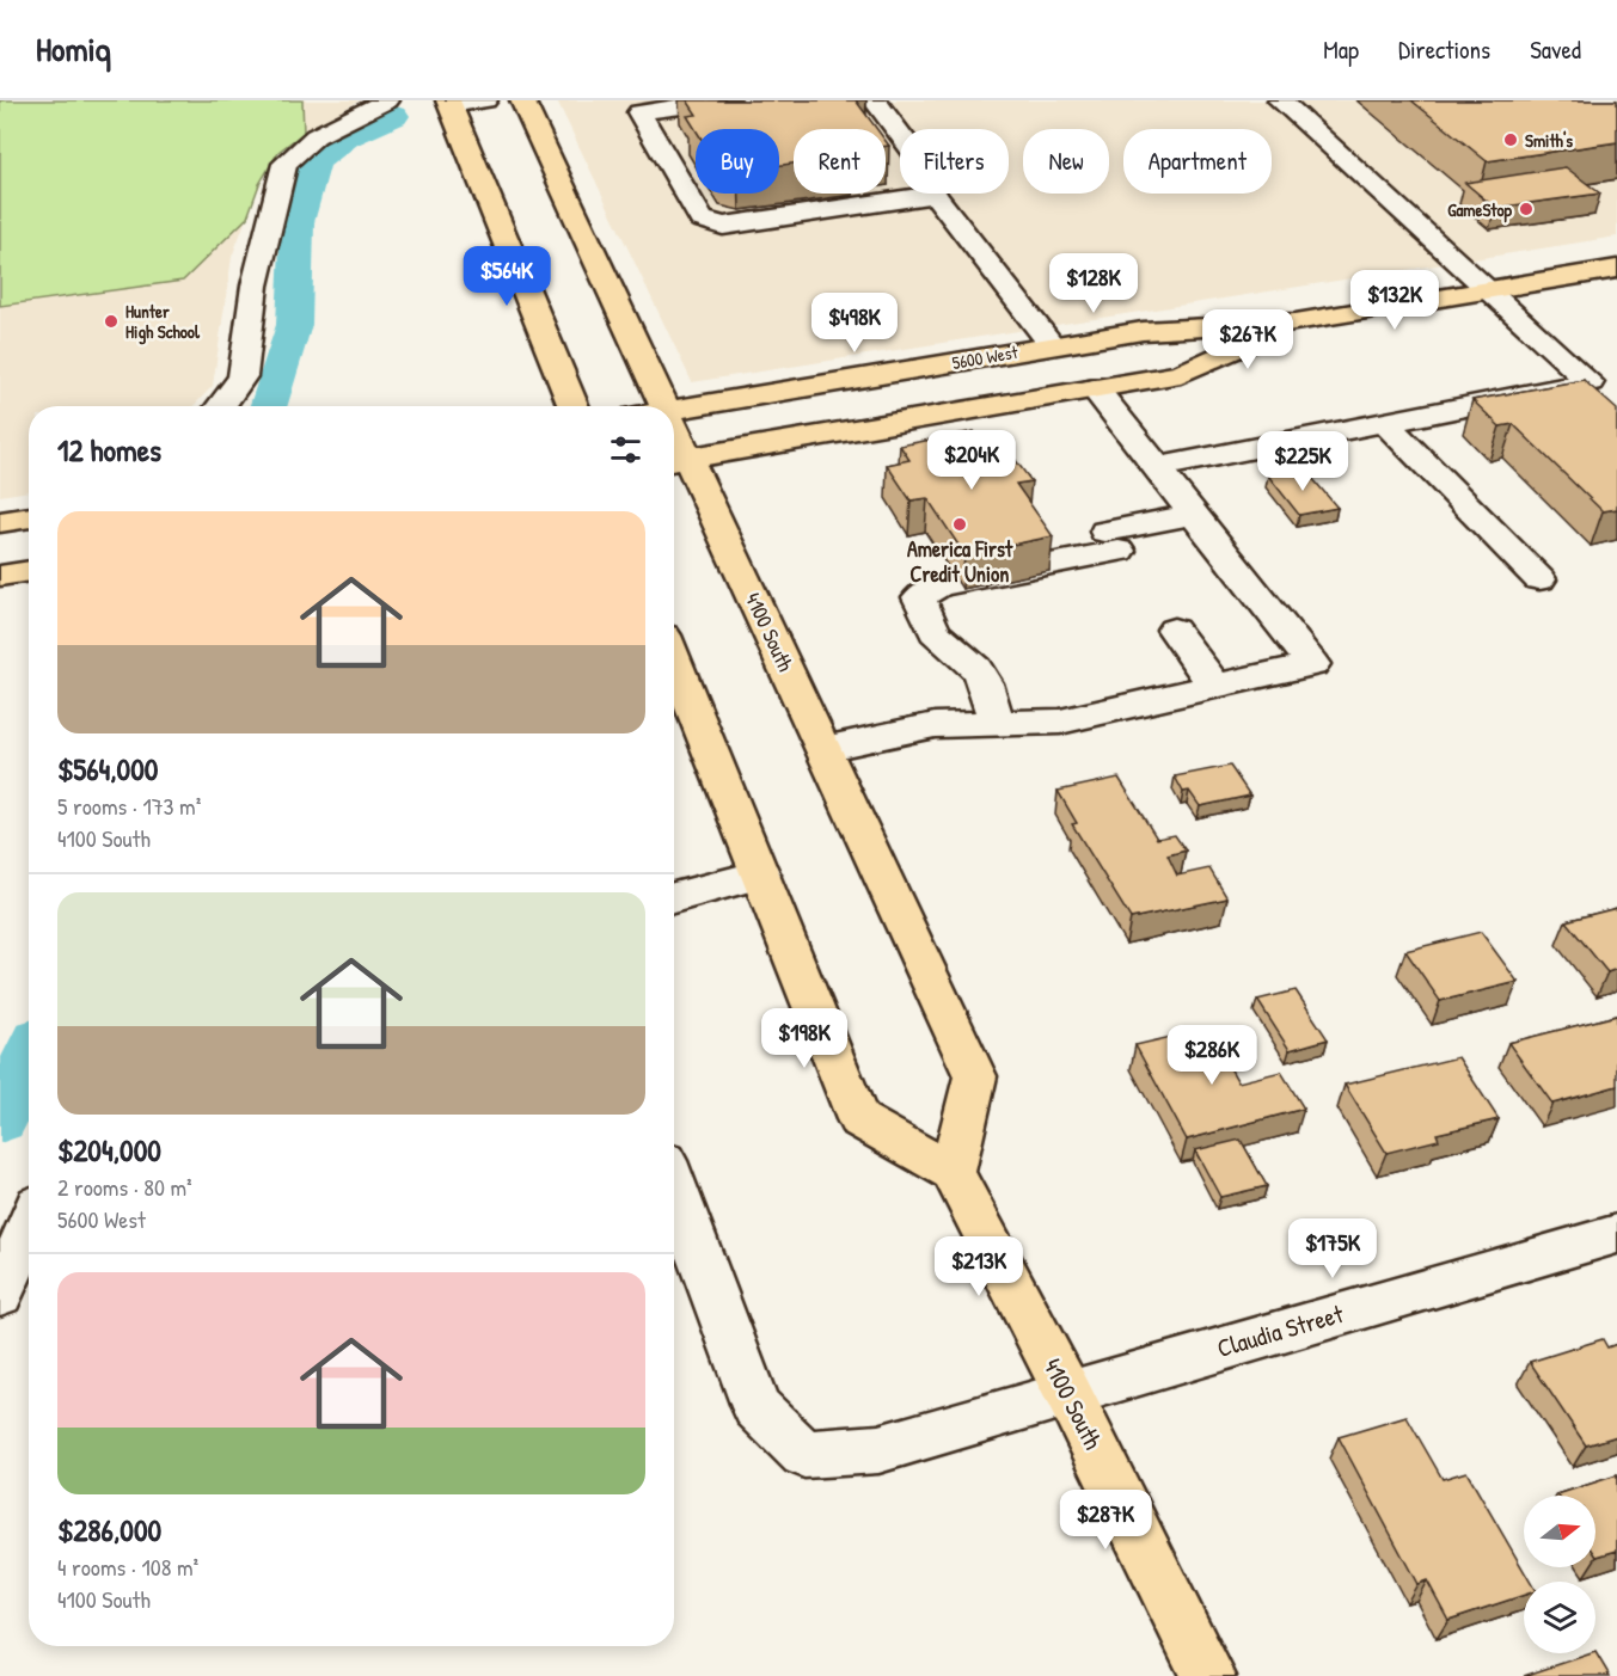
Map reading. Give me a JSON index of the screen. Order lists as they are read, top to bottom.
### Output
{
  "streets": {
    "main road": ["5600 West", "4100 South"],
    "street": ["Claudia Street"]
  },
  "crossings": [
    ["5600 West", "4100 South"],
    ["4100 South", "Claudia Street"]
  ],
  "places": [
    "Smith's",
    "GameStop",
    "Hunter High School",
    "America First Credit Union"
  ],
  "north": "right",
  "page": {
    "header": "Homiq",
    "nav": ["Map", "Directions", "Saved"],
    "chip": [
      "Buy",
      "Rent",
      "Filters",
      "New",
      "Apartment"
    ],
    "price": [
      "$564K",
      "$128K",
      "$132K",
      "$498K",
      "$267K",
      "$204K",
      "$225K",
      "$198K",
      "$286K",
      "$175K",
      "$213K",
      "$287K"
    ],
    "heading": "12 homes",
    "list": [
      {
        "name": "$564,000",
        "note": "5 rooms · 173 m² · 4100 South"
      },
      {
        "name": "$204,000",
        "note": "2 rooms · 80 m² · 5600 West"
      },
      {
        "name": "$286,000",
        "note": "4 rooms · 108 m² · 4100 South"
      }
    ]
  }
}
